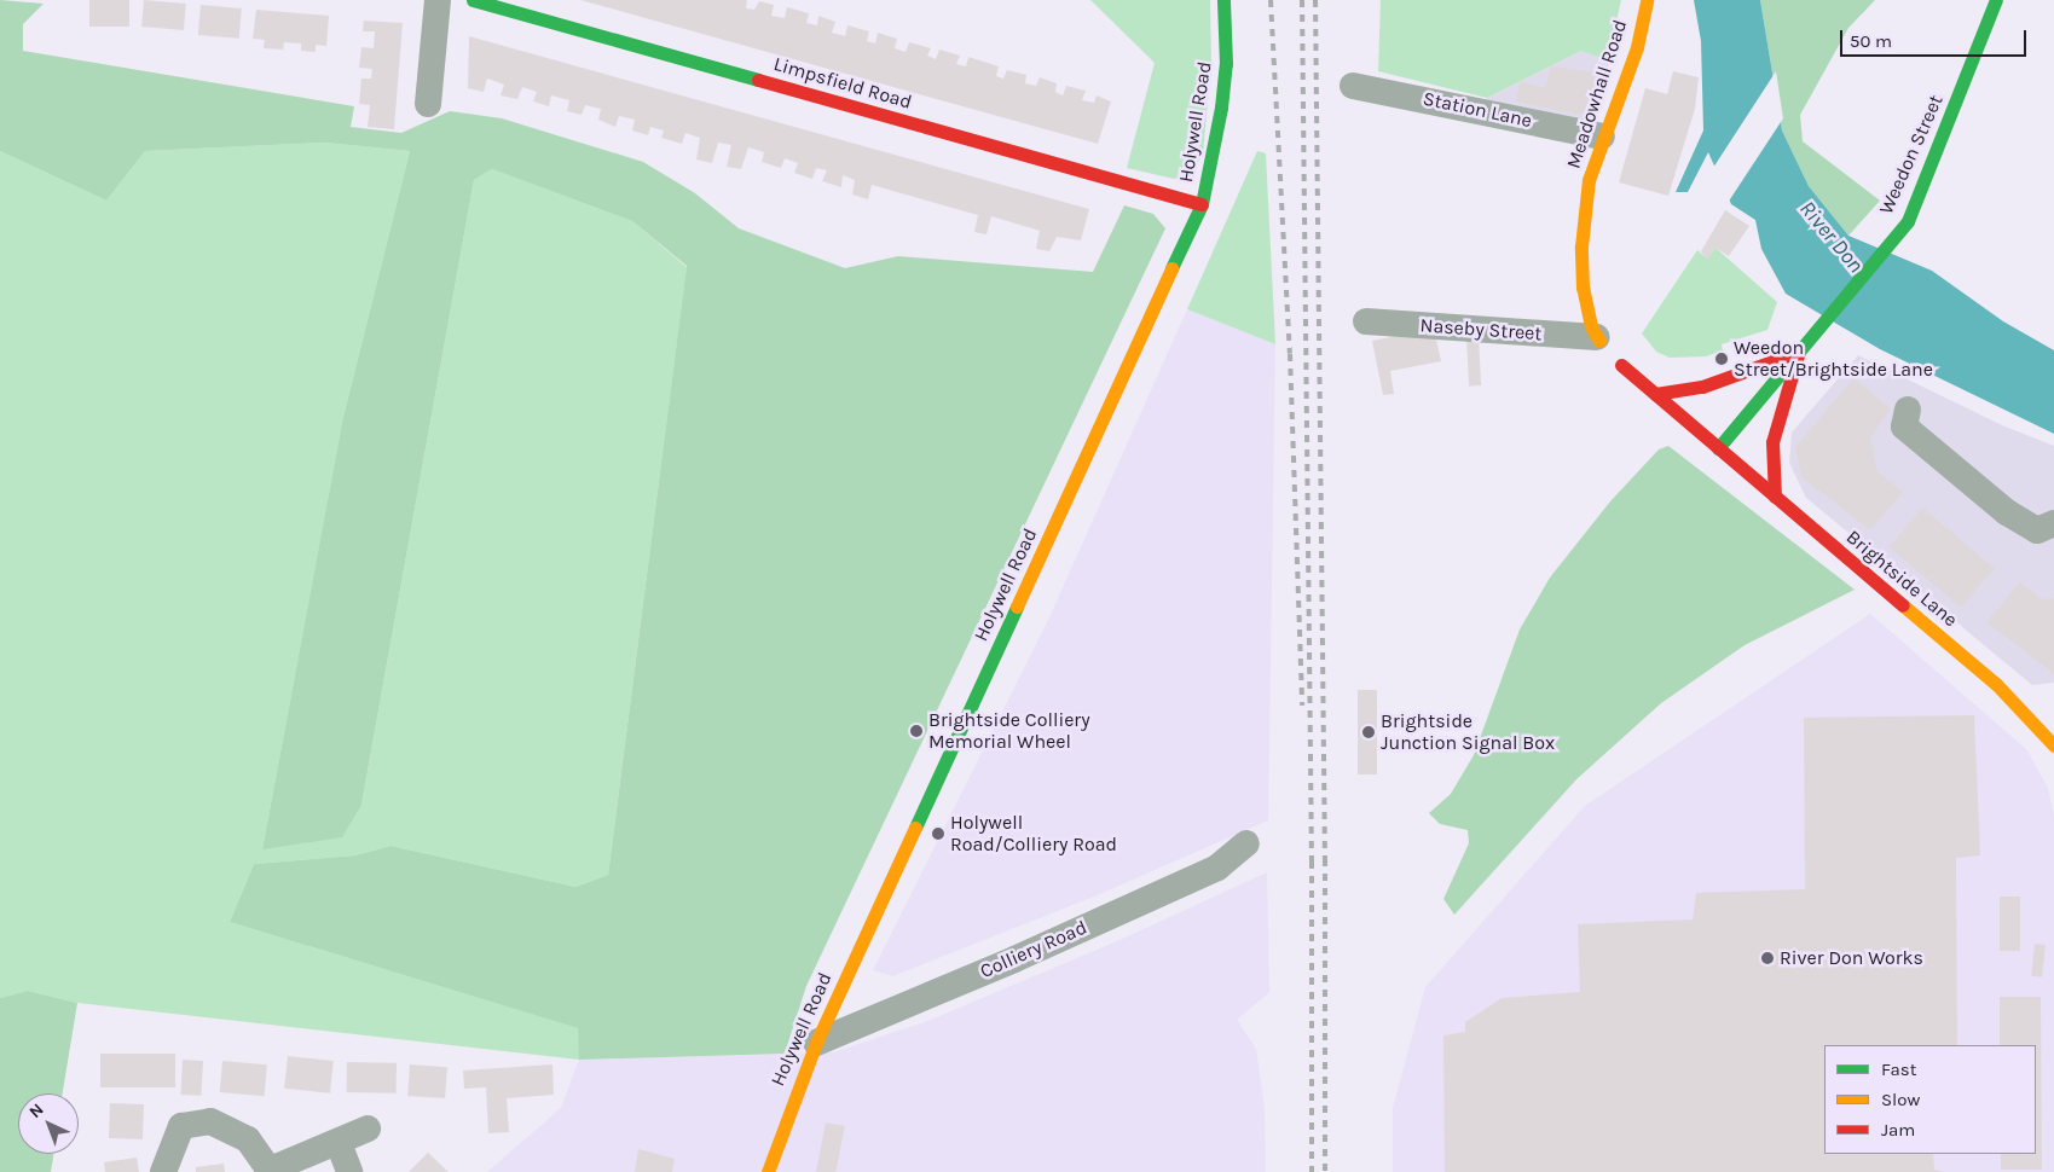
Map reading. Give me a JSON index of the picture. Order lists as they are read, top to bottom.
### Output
{
  "streets": {
    "main road": [
      "Limpsfield Road",
      "Meadowhall Road",
      "Holywell Road",
      "Weedon Street",
      "Brightside Lane"
    ],
    "street": ["Station Lane", "Naseby Street", "Colliery Road"]
  },
  "crossings": [
    ["Limpsfield Road", "Holywell Road"],
    ["Meadowhall Road", "Station Lane"],
    ["Meadowhall Road", "Naseby Street"],
    ["Holywell Road", "Colliery Road"],
    ["Weedon Street", "Brightside Lane"]
  ],
  "water": ["River Don"],
  "places": [
    "Weedon Street/Brightside Lane",
    "Brightside Colliery Memorial Wheel",
    "Brightside Junction Signal Box",
    "Holywell Road/Colliery Road",
    "River Don Works"
  ],
  "legend": ["Fast", "Slow", "Jam"],
  "scale_bar": "50 m",
  "north": "top left"
}
